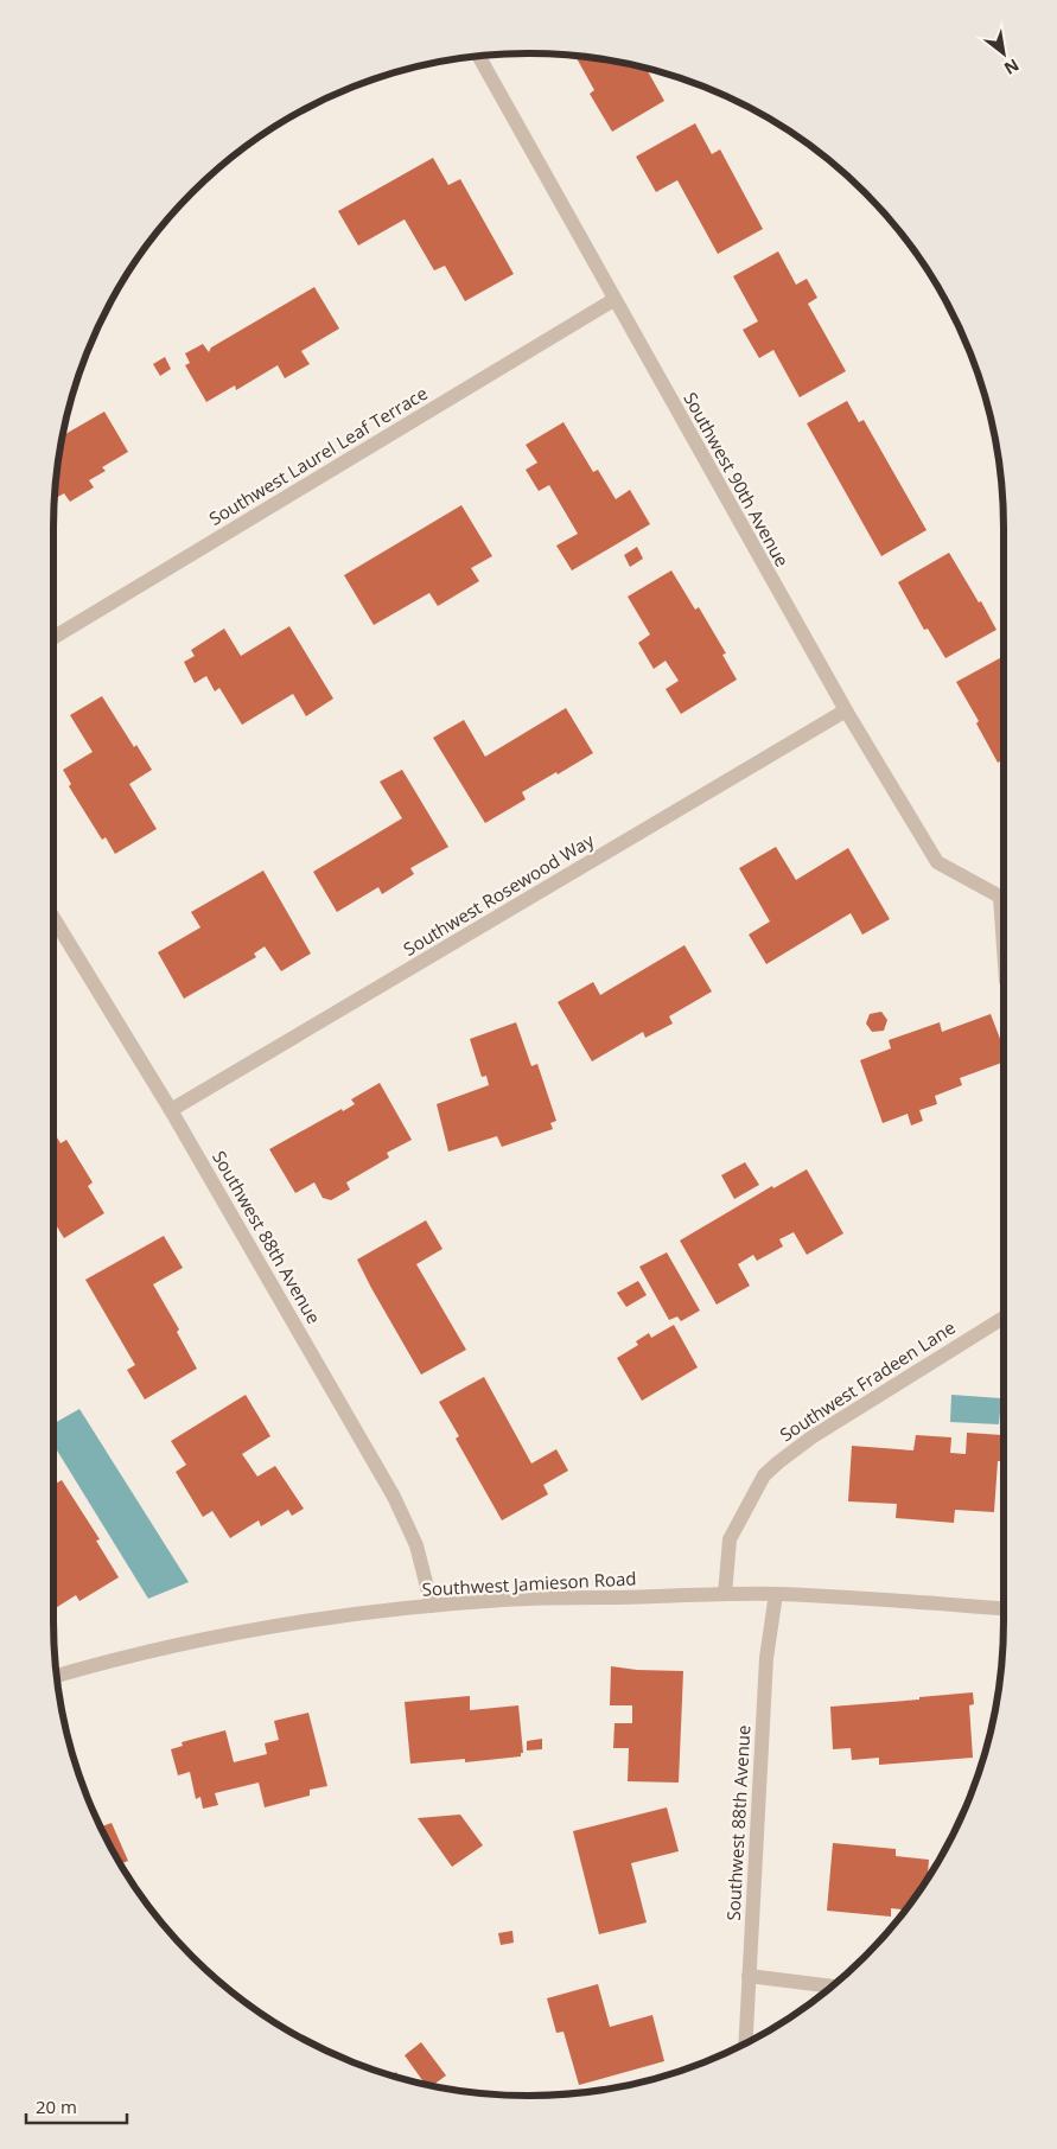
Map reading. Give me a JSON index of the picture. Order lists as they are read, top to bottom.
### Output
{
  "streets": {
    "street": [
      "Southwest Laurel Leaf Terrace",
      "Southwest 90th Avenue",
      "Southwest Rosewood Way",
      "Southwest 88th Avenue",
      "Southwest Fradeen Lane",
      "Southwest Jamieson Road"
    ]
  },
  "crossings": [
    ["Southwest Laurel Leaf Terrace", "Southwest 90th Avenue"],
    ["Southwest 90th Avenue", "Southwest Rosewood Way"],
    ["Southwest Rosewood Way", "Southwest 88th Avenue"],
    ["Southwest 88th Avenue", "Southwest Jamieson Road"],
    ["Southwest Fradeen Lane", "Southwest Jamieson Road"]
  ],
  "scale_bar": "20 m",
  "north": "bottom right"
}
